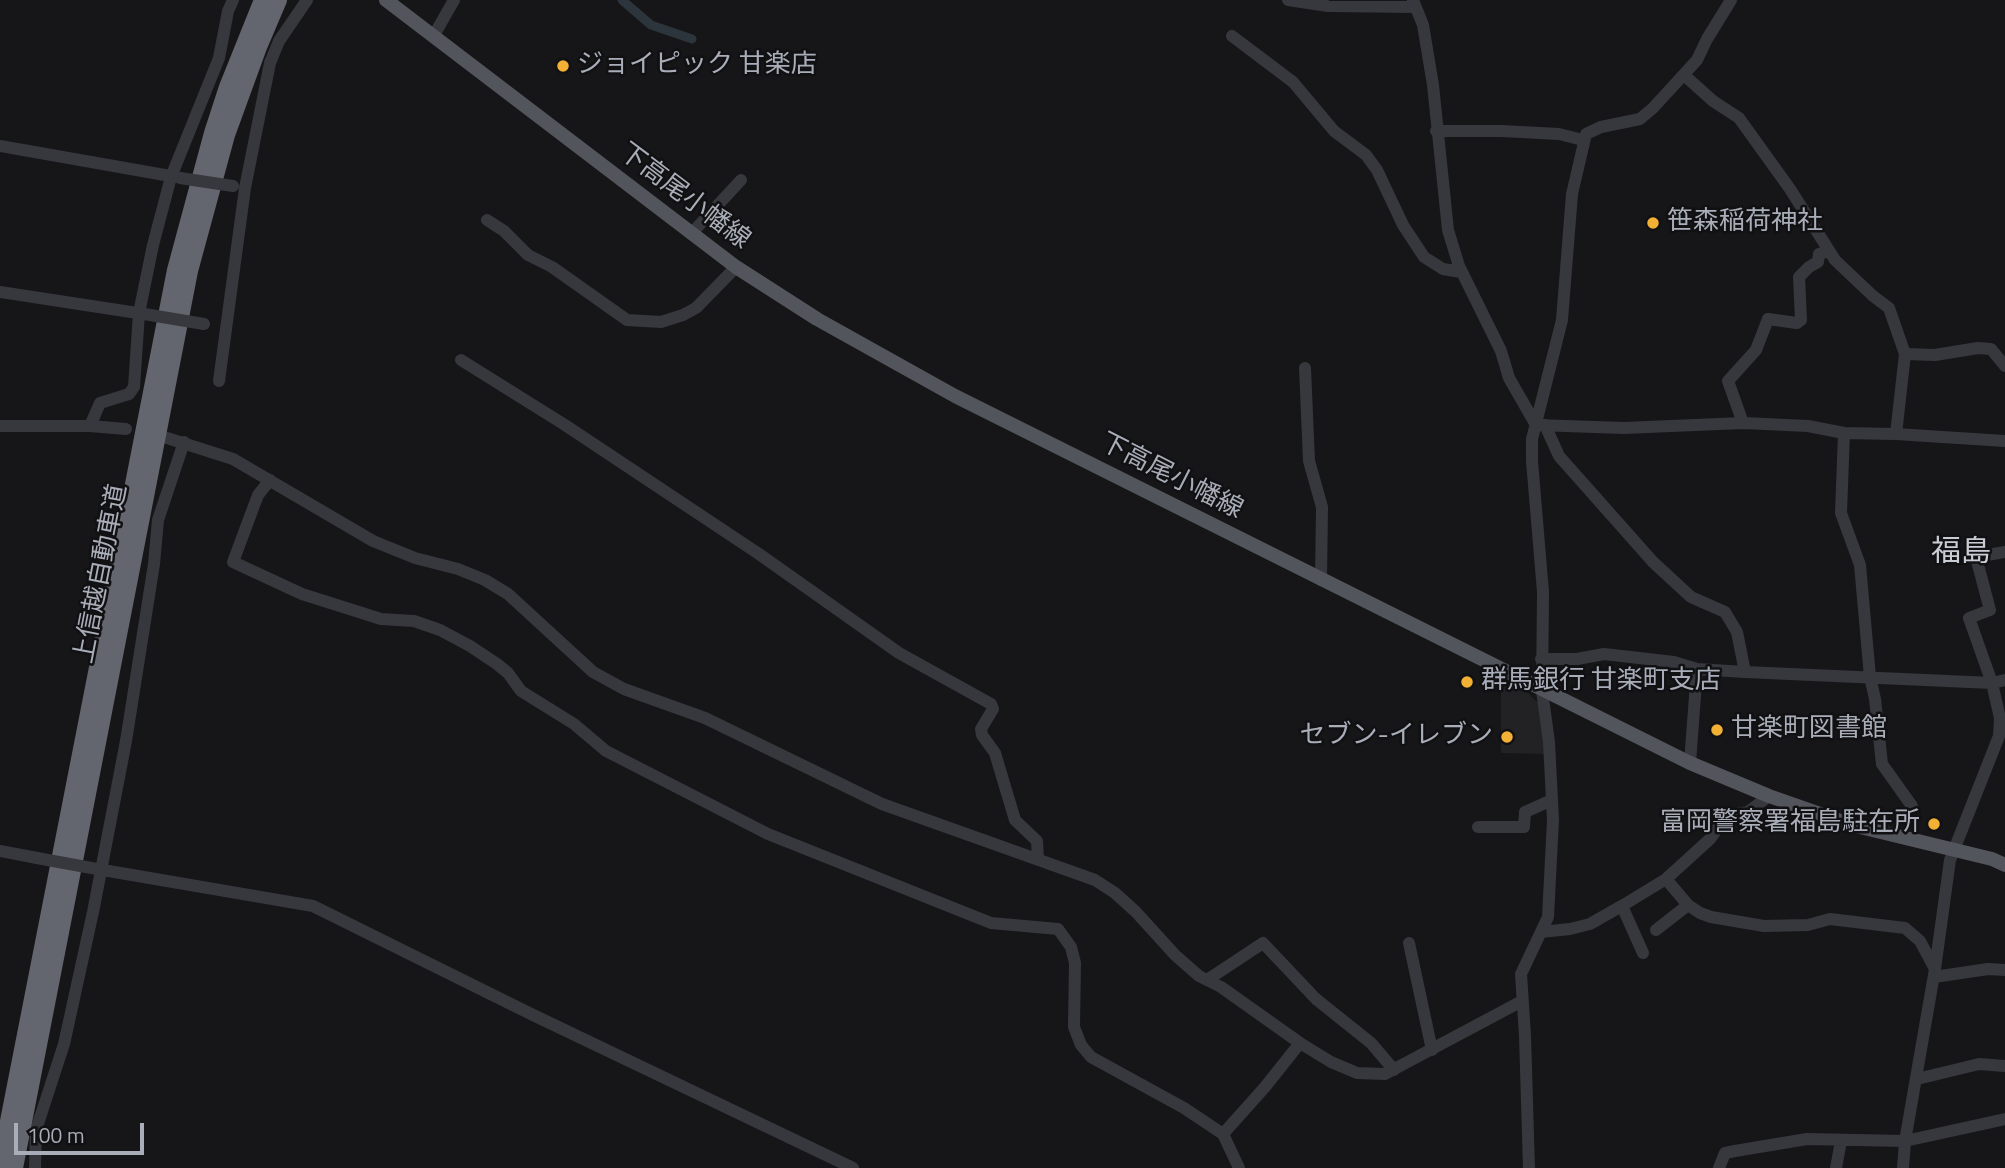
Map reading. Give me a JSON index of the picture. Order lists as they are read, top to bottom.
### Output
{
  "streets": {
    "highway": ["上信越自動車道"],
    "main road": ["下高尾小幡線"]
  },
  "districts": ["福島"],
  "places": [
    "ジョイピック 甘楽店",
    "笹森稲荷神社",
    "群馬銀行 甘楽町支店",
    "甘楽町図書館",
    "セブン-イレブン",
    "富岡警察署福島駐在所"
  ],
  "scale_bar": "100 m"
}
